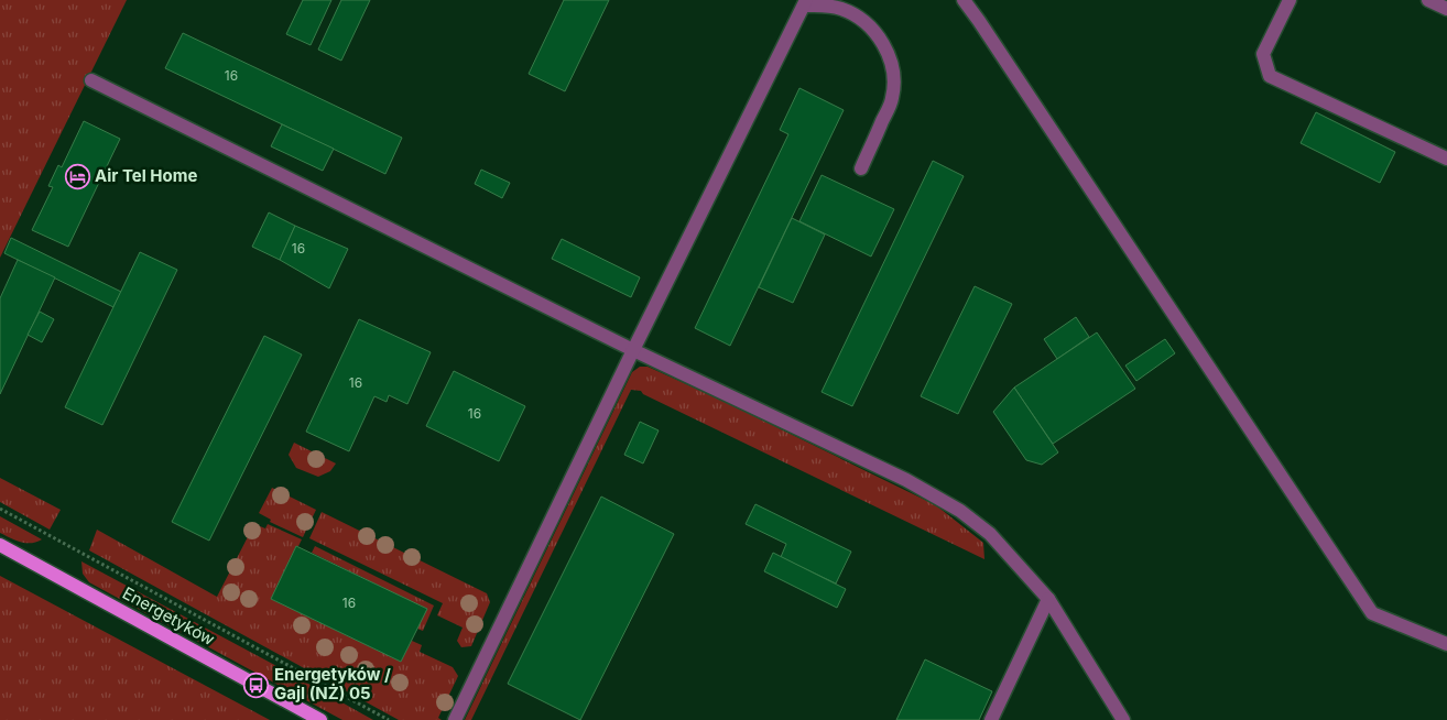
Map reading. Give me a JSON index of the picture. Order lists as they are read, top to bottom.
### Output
{
  "streets": {
    "main road": ["Energetyków"]
  },
  "places": {
    "hotel": ["Air Tel Home"],
    "bus stop": ["Energetyków / Gajl (NŻ) 05"]
  },
  "house_numbers": [
    "16",
    "16",
    "16",
    "16",
    "16"
  ]
}
